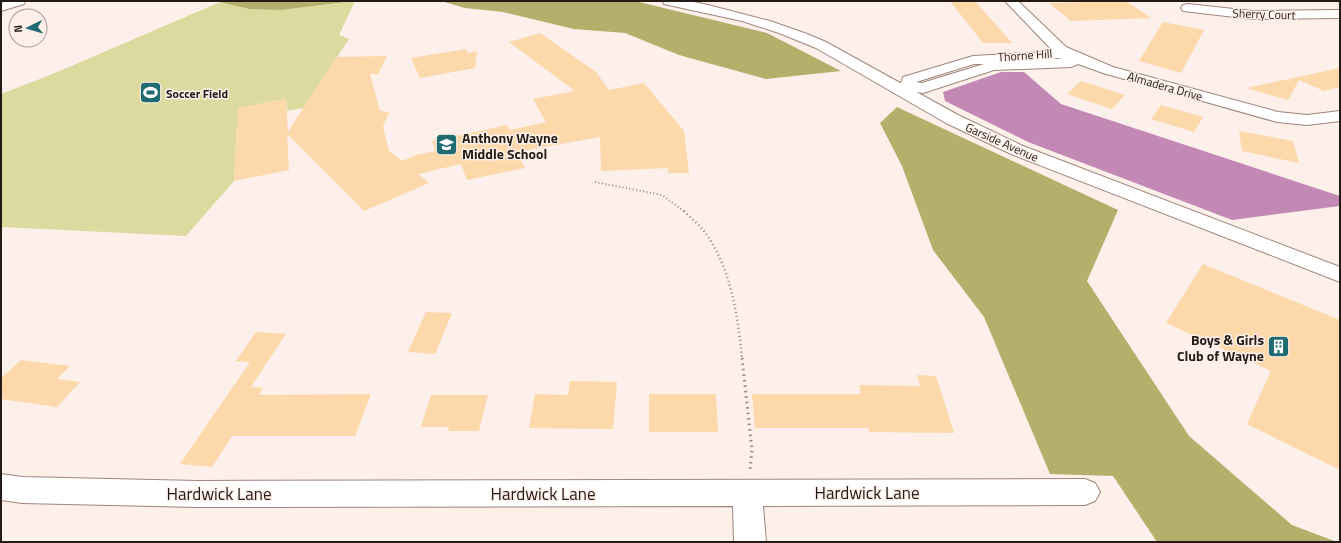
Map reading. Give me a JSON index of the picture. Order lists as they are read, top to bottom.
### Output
{
  "streets": {
    "street": [
      "Sherry Court",
      "Thorne Hill",
      "Almadera Drive",
      "Garside Avenue",
      "Hardwick Lane"
    ]
  },
  "crossings": [
    ["Thorne Hill", "Almadera Drive"],
    ["Thorne Hill", "Garside Avenue"]
  ],
  "places": {
    "sports": ["Soccer Field"],
    "school or university": ["Anthony Wayne Middle School"],
    "building": ["Boys & Girls Club of Wayne"]
  },
  "north": "left"
}
